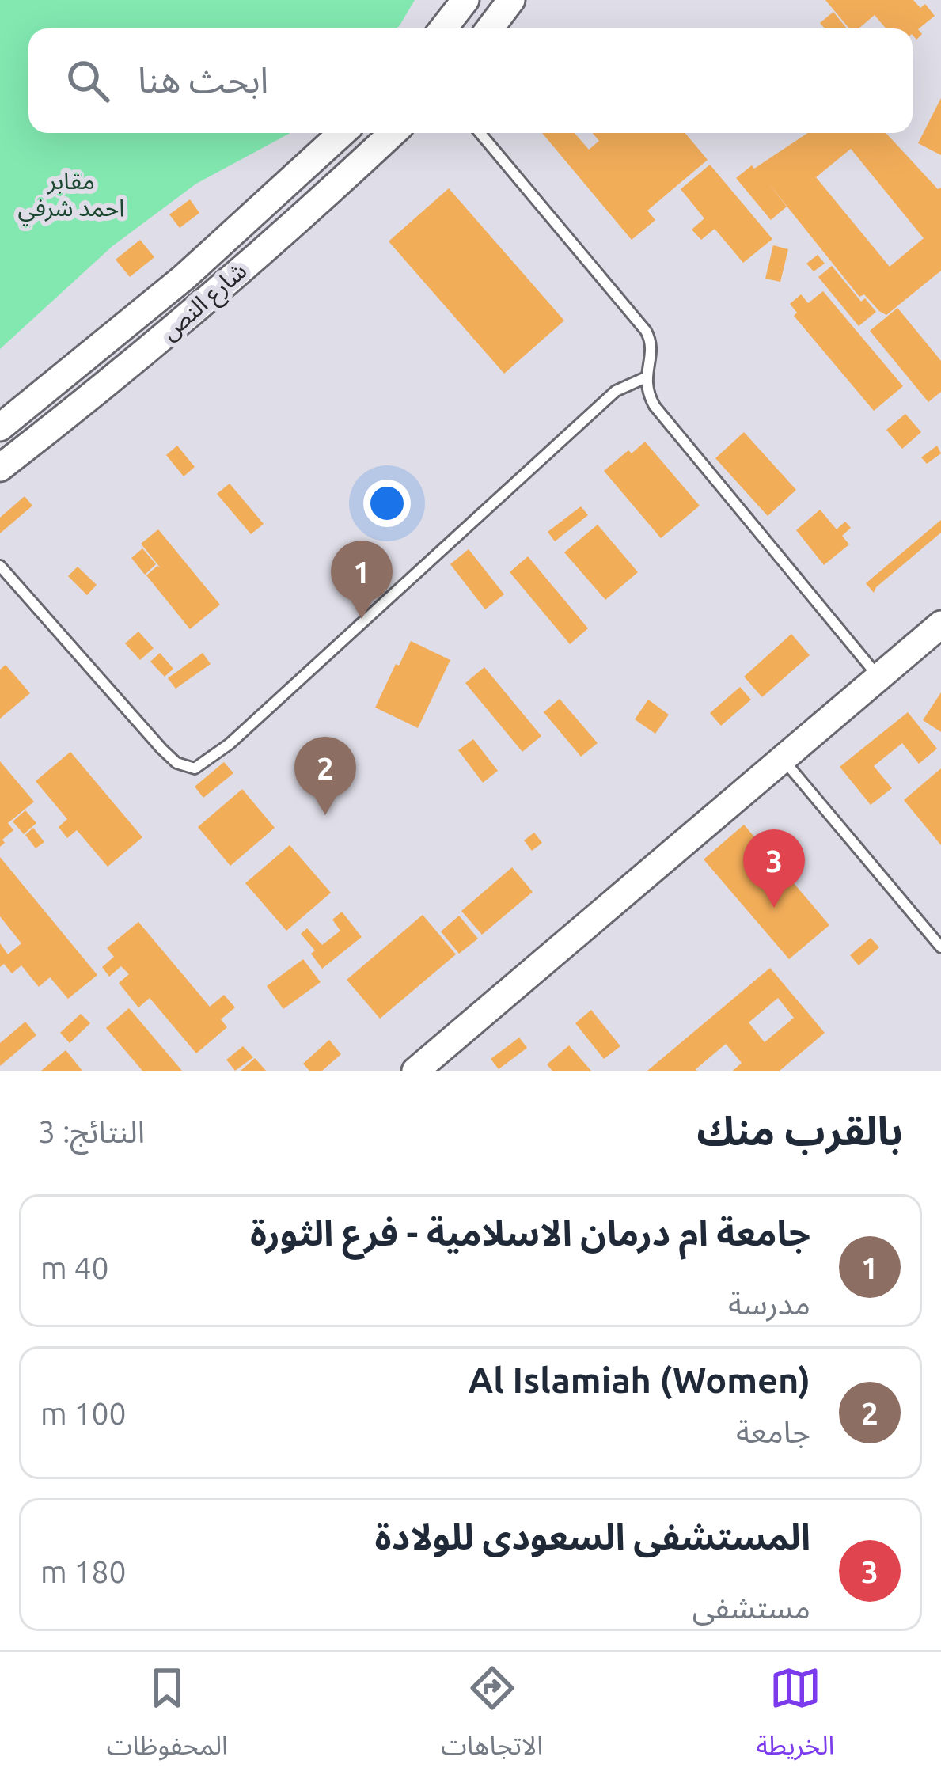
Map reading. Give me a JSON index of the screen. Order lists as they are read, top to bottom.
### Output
{
  "streets": {
    "main road": ["شارع النص"]
  },
  "parks": ["مقابر احمد شرفي"],
  "page": {
    "search": "ابحث هنا",
    "pins": ["1", "2", "3"],
    "heading": ["بالقرب منك", "النتائج: 3"],
    "list": [
      {
        "mark": "1",
        "name": "جامعة ام درمان الاسلامية - فرع الثورة",
        "note": "مدرسة",
        "value": "40 m"
      },
      {
        "mark": "2",
        "name": "Al Islamiah (Women)",
        "note": "جامعة",
        "value": "100 m"
      },
      {
        "mark": "3",
        "name": "المستشفى السعودى للولادة",
        "note": "مستشفى",
        "value": "180 m"
      }
    ],
    "nav": ["الخريطة", "الاتجاهات", "المحفوظات"]
  }
}
